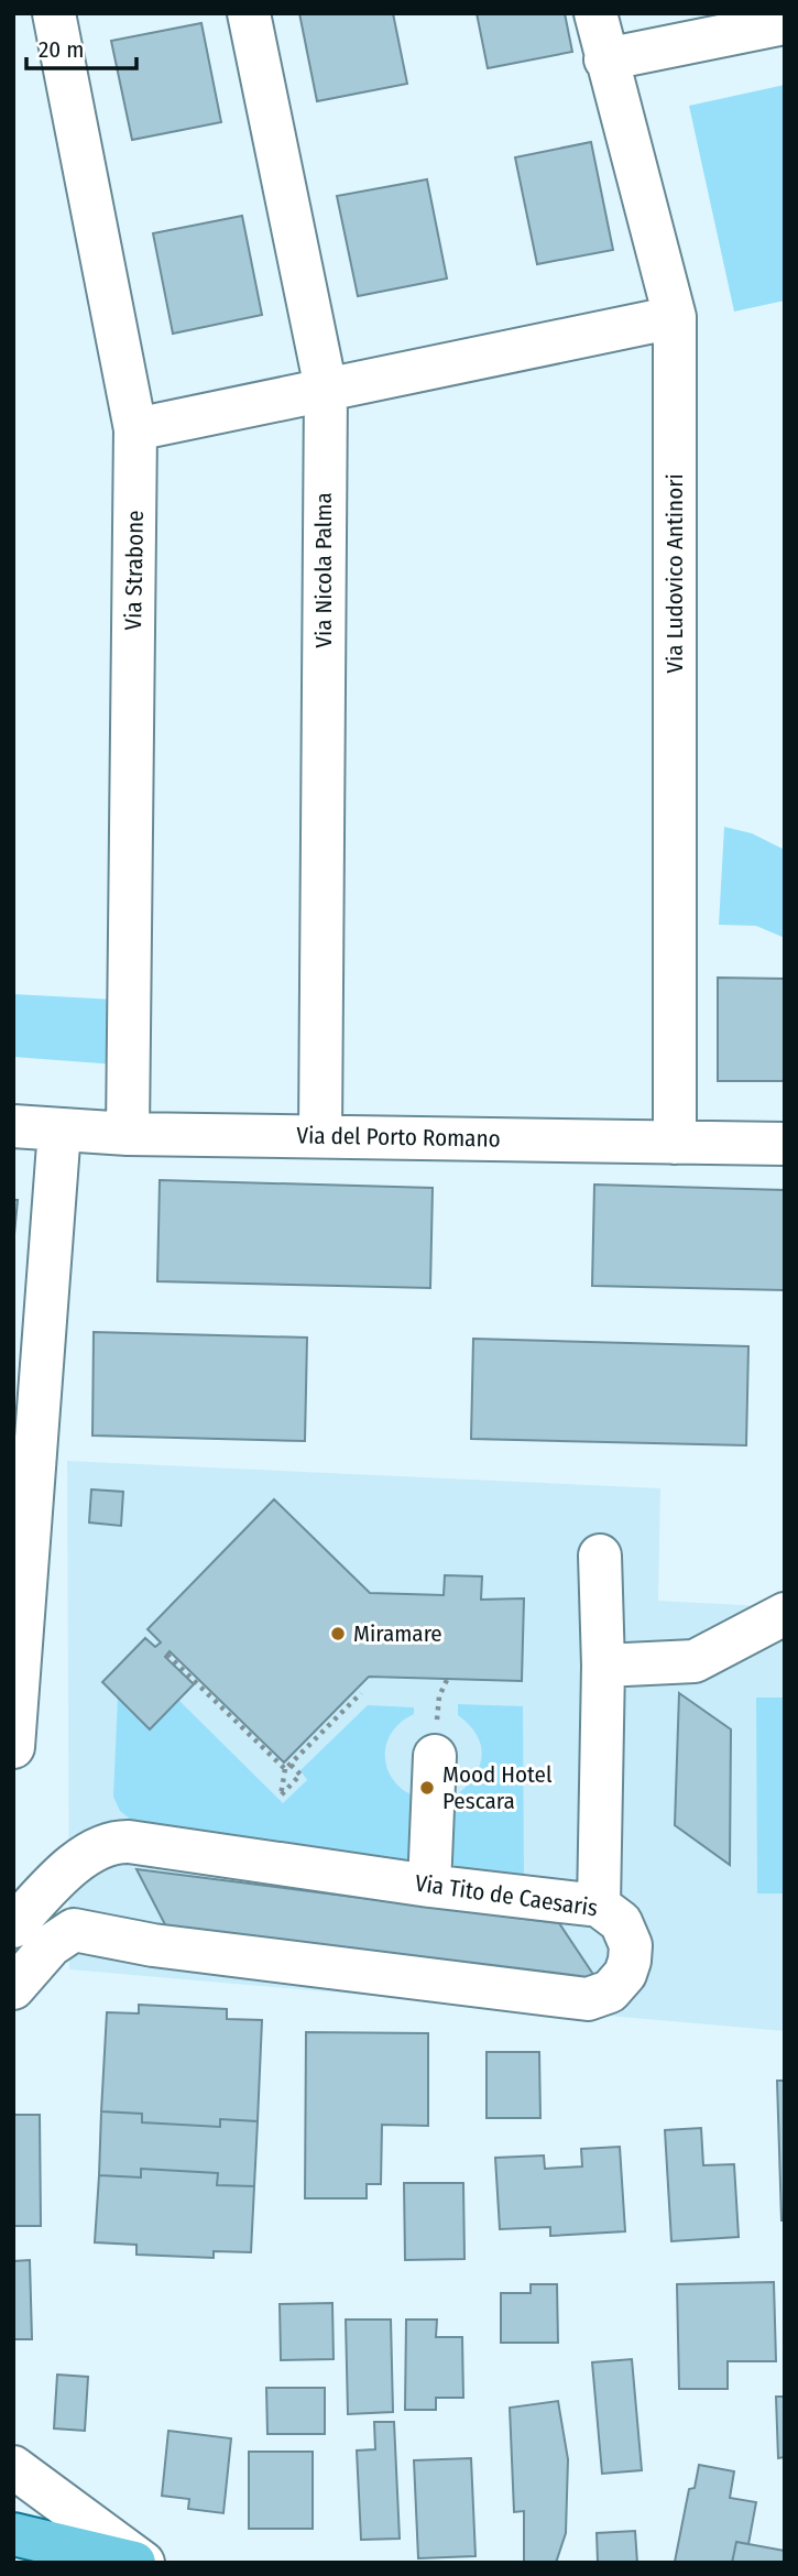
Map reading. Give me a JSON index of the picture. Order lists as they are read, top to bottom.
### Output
{
  "streets": {
    "street": [
      "Via Strabone",
      "Via Nicola Palma",
      "Via Ludovico Antinori",
      "Via del Porto Romano",
      "Via Tito de Caesaris"
    ]
  },
  "crossings": [
    ["Via Strabone", "Via del Porto Romano"],
    ["Via Nicola Palma", "Via del Porto Romano"],
    ["Via Ludovico Antinori", "Via del Porto Romano"]
  ],
  "places": ["Miramare", "Mood Hotel Pescara"],
  "scale_bar": "20 m"
}
